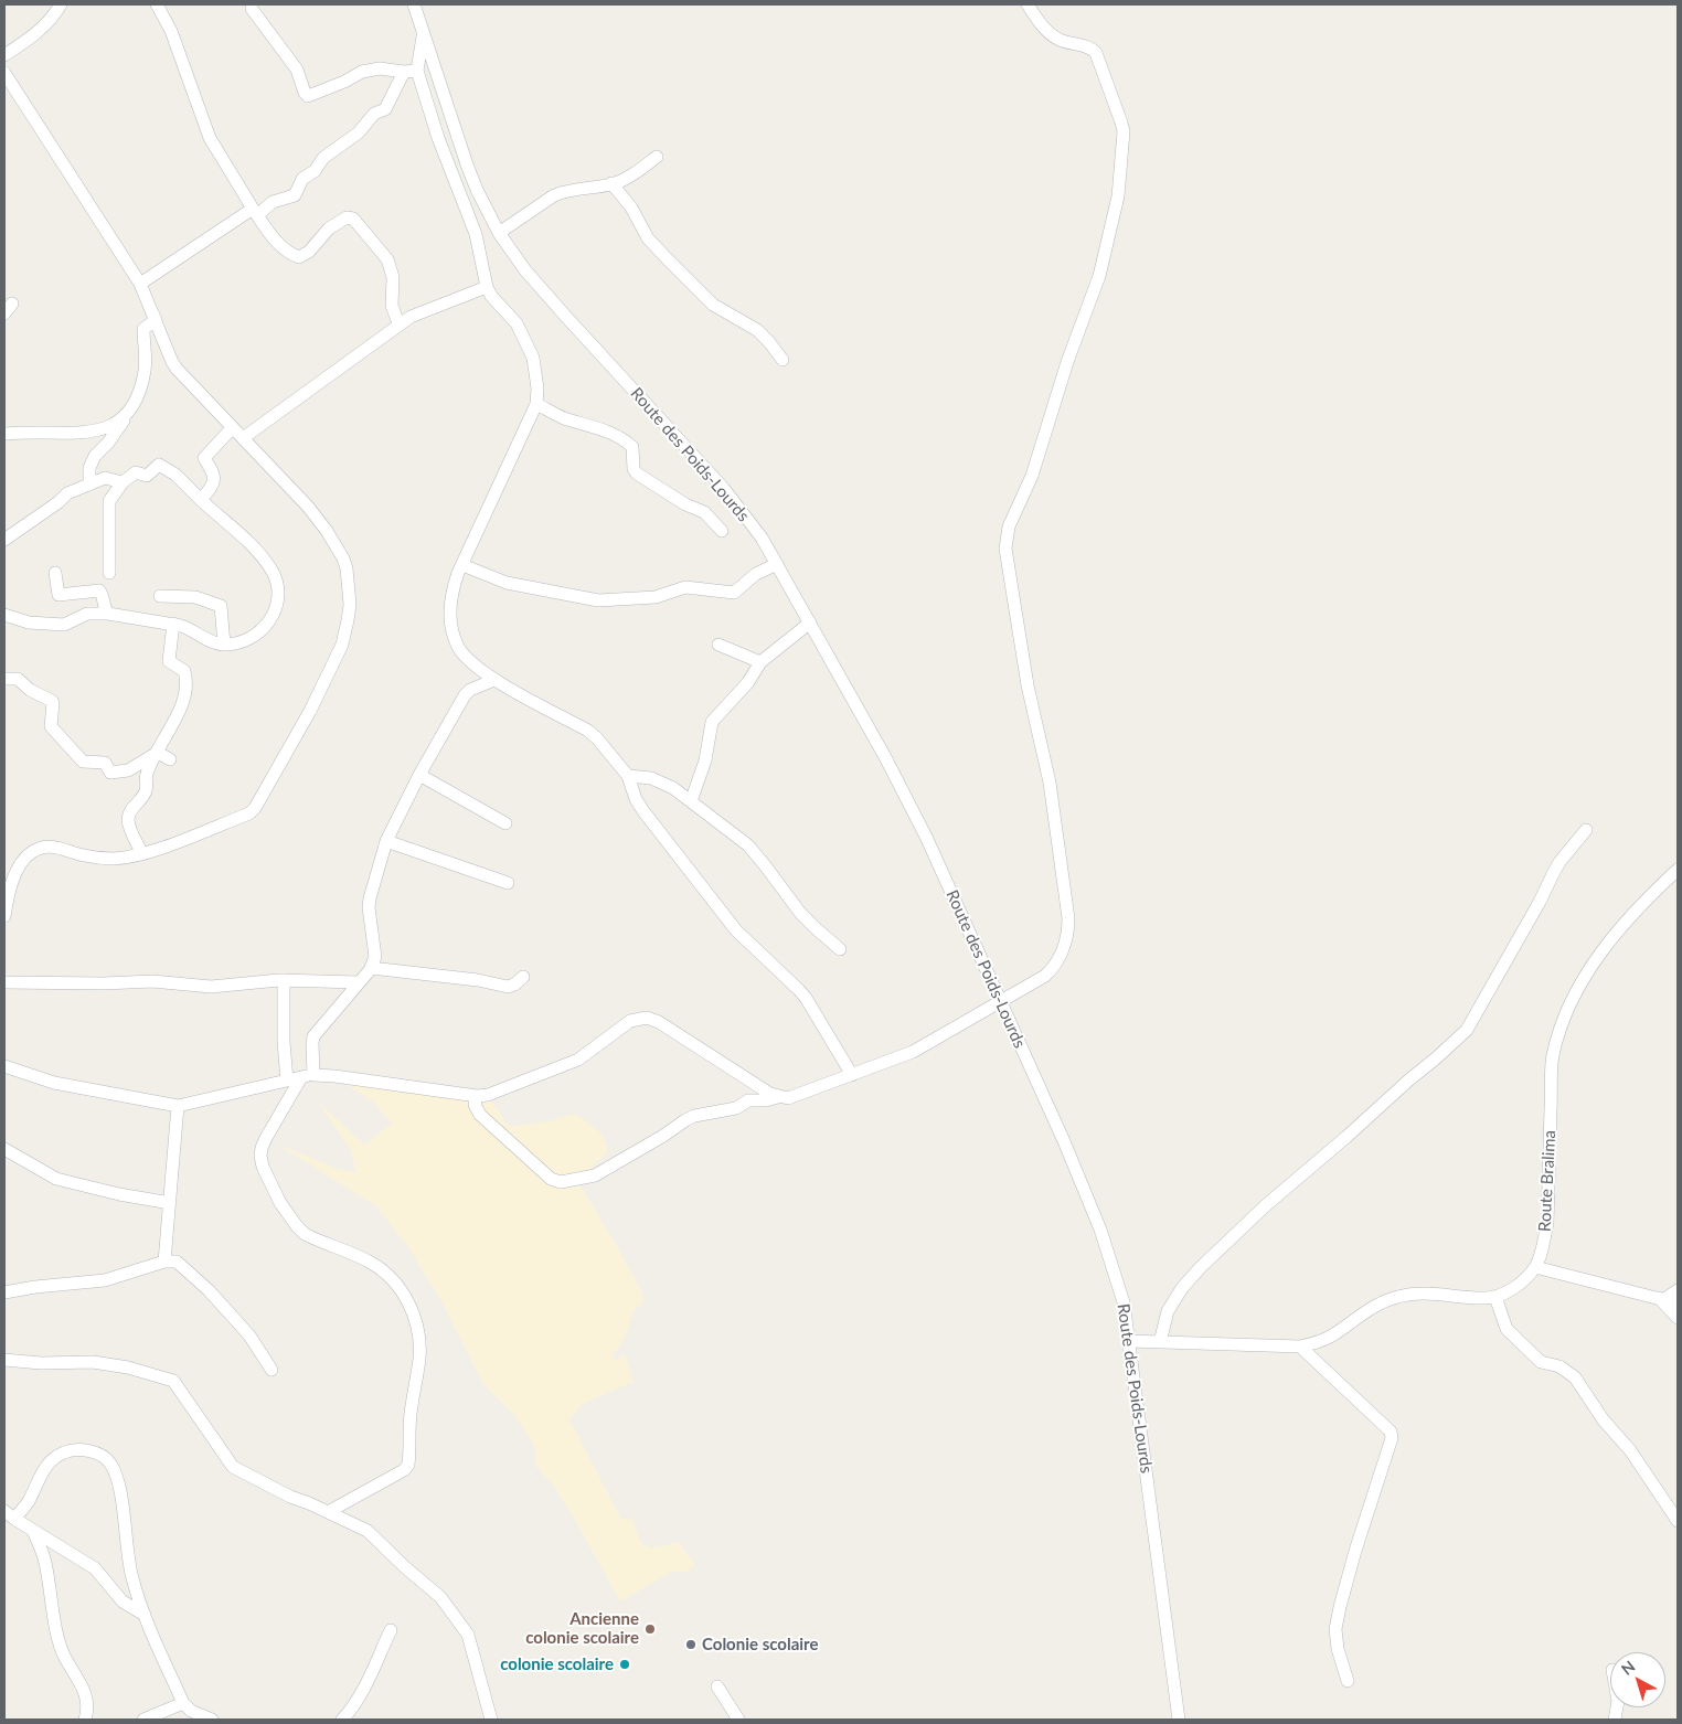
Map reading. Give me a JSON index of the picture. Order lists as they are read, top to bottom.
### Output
{
  "streets": {
    "street": ["Route des Poids-Lourds", "Route Bralima"]
  },
  "crossings": [
    ["Route des Poids-Lourds", "Route Bralima"]
  ],
  "places": ["Ancienne colonie scolaire", "Colonie scolaire", "colonie scolaire"],
  "north": "top left"
}
